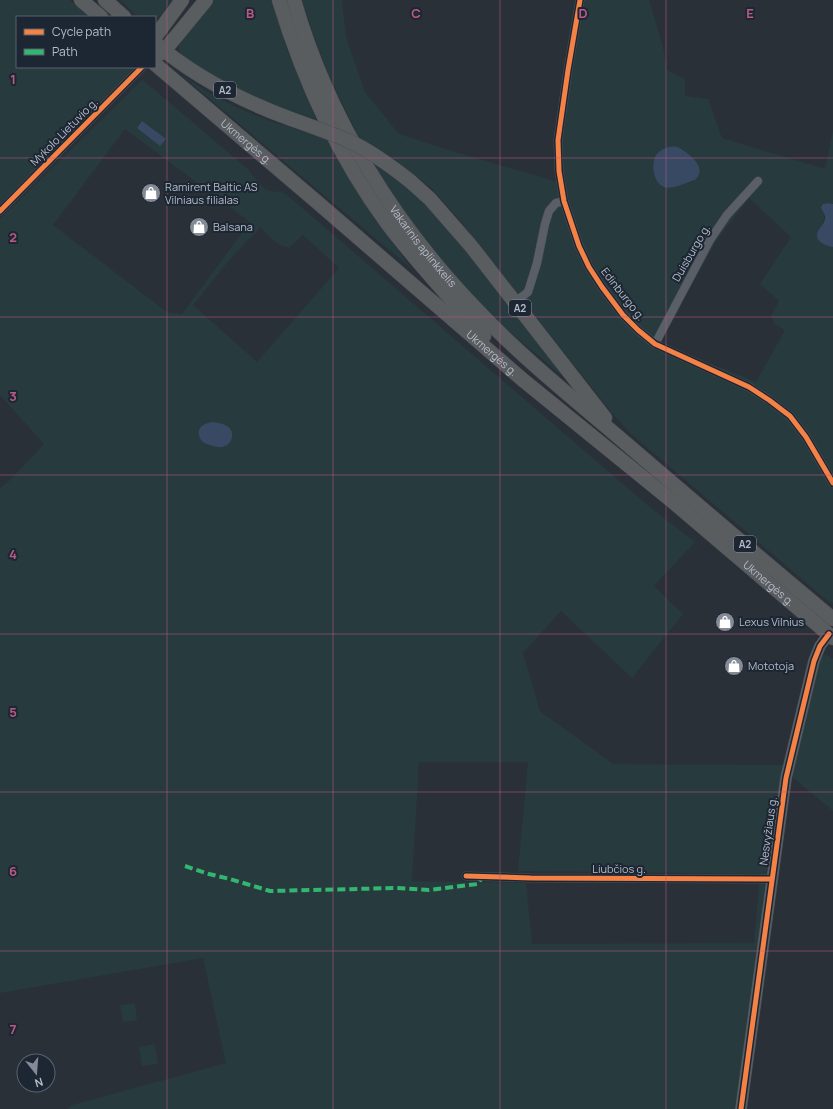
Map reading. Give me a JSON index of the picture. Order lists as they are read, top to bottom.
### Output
{
  "streets": {
    "highway": ["A2", "Ukmergės g.", "Vakarinis aplinkkelis"],
    "street": [
      "Mykolo Lietuvio g.",
      "Duisburgo g.",
      "Edinburgo g.",
      "Nesvyžiaus g.",
      "Liubčios g."
    ]
  },
  "crossings": [
    ["A2", "Ukmergės g."],
    ["A2", "Vakarinis aplinkkelis"],
    ["Ukmergės g.", "Vakarinis aplinkkelis"],
    ["Ukmergės g.", "Nesvyžiaus g."],
    ["Duisburgo g.", "Edinburgo g."],
    ["Nesvyžiaus g.", "Liubčios g."]
  ],
  "places": {
    "shop": [
      "Ramirent Baltic AS Vilniaus filialas",
      "Balsana",
      "Lexus Vilnius",
      "Mototoja"
    ]
  },
  "legend": ["Cycle path", "Path"],
  "north": "bottom",
  "grid": {
    "columns": [
      "B",
      "C",
      "D",
      "E"
    ],
    "rows": [
      "1",
      "2",
      "3",
      "4",
      "5",
      "6",
      "7"
    ]
  }
}
